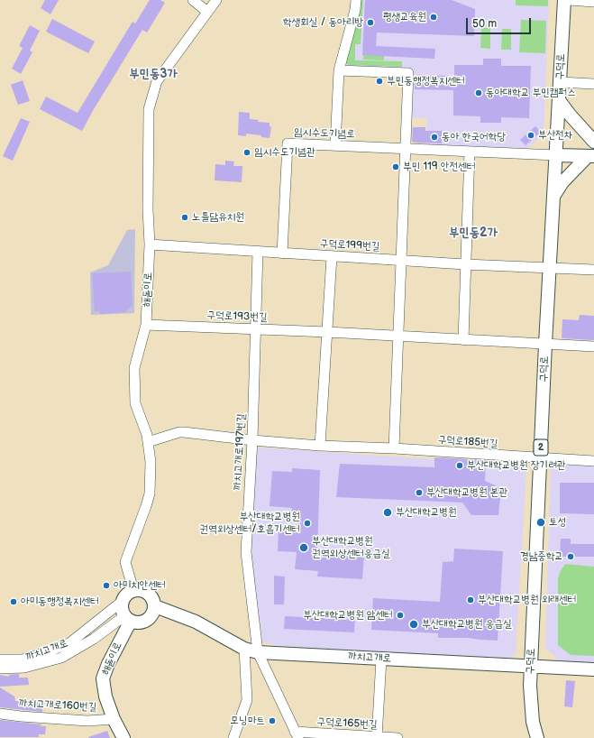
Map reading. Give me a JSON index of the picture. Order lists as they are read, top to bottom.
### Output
{
  "streets": {
    "main road": [
      "구덕로",
      "해돋이로",
      "2",
      "까치고개로"
    ],
    "street": [
      "임시수도기념로",
      "구덕로199번길",
      "구덕로193번길",
      "구덕로185번길",
      "까치고개로197번길",
      "까치고개로160번길",
      "구덕로165번길"
    ]
  },
  "crossings": [
    ["구덕로", "임시수도기념로"],
    ["구덕로", "구덕로199번길"],
    ["구덕로", "구덕로193번길"],
    ["구덕로", "구덕로185번길"],
    ["구덕로", "까치고개로"],
    ["임시수도기념로", "구덕로199번길"],
    ["구덕로199번길", "해돋이로"],
    ["구덕로199번길", "까치고개로197번길"],
    ["해돋이로", "구덕로193번길"],
    ["해돋이로", "구덕로185번길"],
    ["해돋이로", "까치고개로"],
    ["해돋이로", "까치고개로160번길"],
    ["구덕로193번길", "까치고개로197번길"],
    ["구덕로185번길", "까치고개로197번길"],
    ["까치고개로197번길", "까치고개로"],
    ["까치고개로197번길", "구덕로165번길"]
  ],
  "districts": ["부민동3가", "부민동2가"],
  "places": [
    "평생교육원",
    "학생회실 / 동아리방",
    "부민동행정복지센터",
    "동아대학교 부민캠퍼스",
    "부산전차",
    "동아 한국어학당",
    "임시수도기념관",
    "부민 119 안전센터",
    "노틀담유치원",
    "부산대학교병원 장기려관",
    "부산대학교병원 본관",
    "부산대학교병원",
    "토성",
    "부산대학교병원 권역외상센터/호흡기센터",
    "부산대학교병원 권역외상센터응급실",
    "경남중학교",
    "아미치안센터",
    "부산대학교병원 외래센터",
    "아미동행정복지센터",
    "부산대학교병원 암센터",
    "부산대학교병원 응급실",
    "모닝마트"
  ],
  "scale_bar": "50 m"
}
